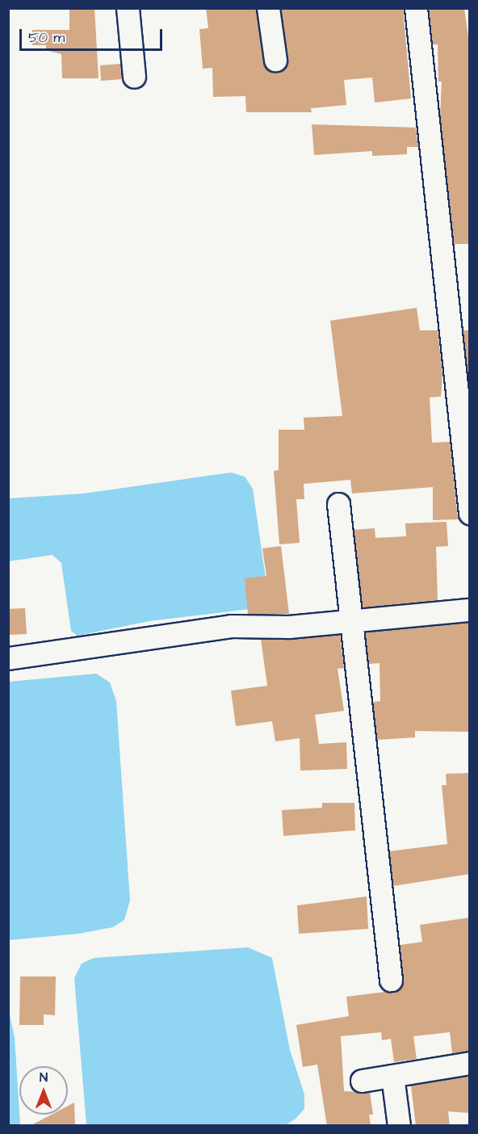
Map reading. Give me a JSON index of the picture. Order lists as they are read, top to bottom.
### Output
{
  "scale_bar": "50 m",
  "north": "top"
}
